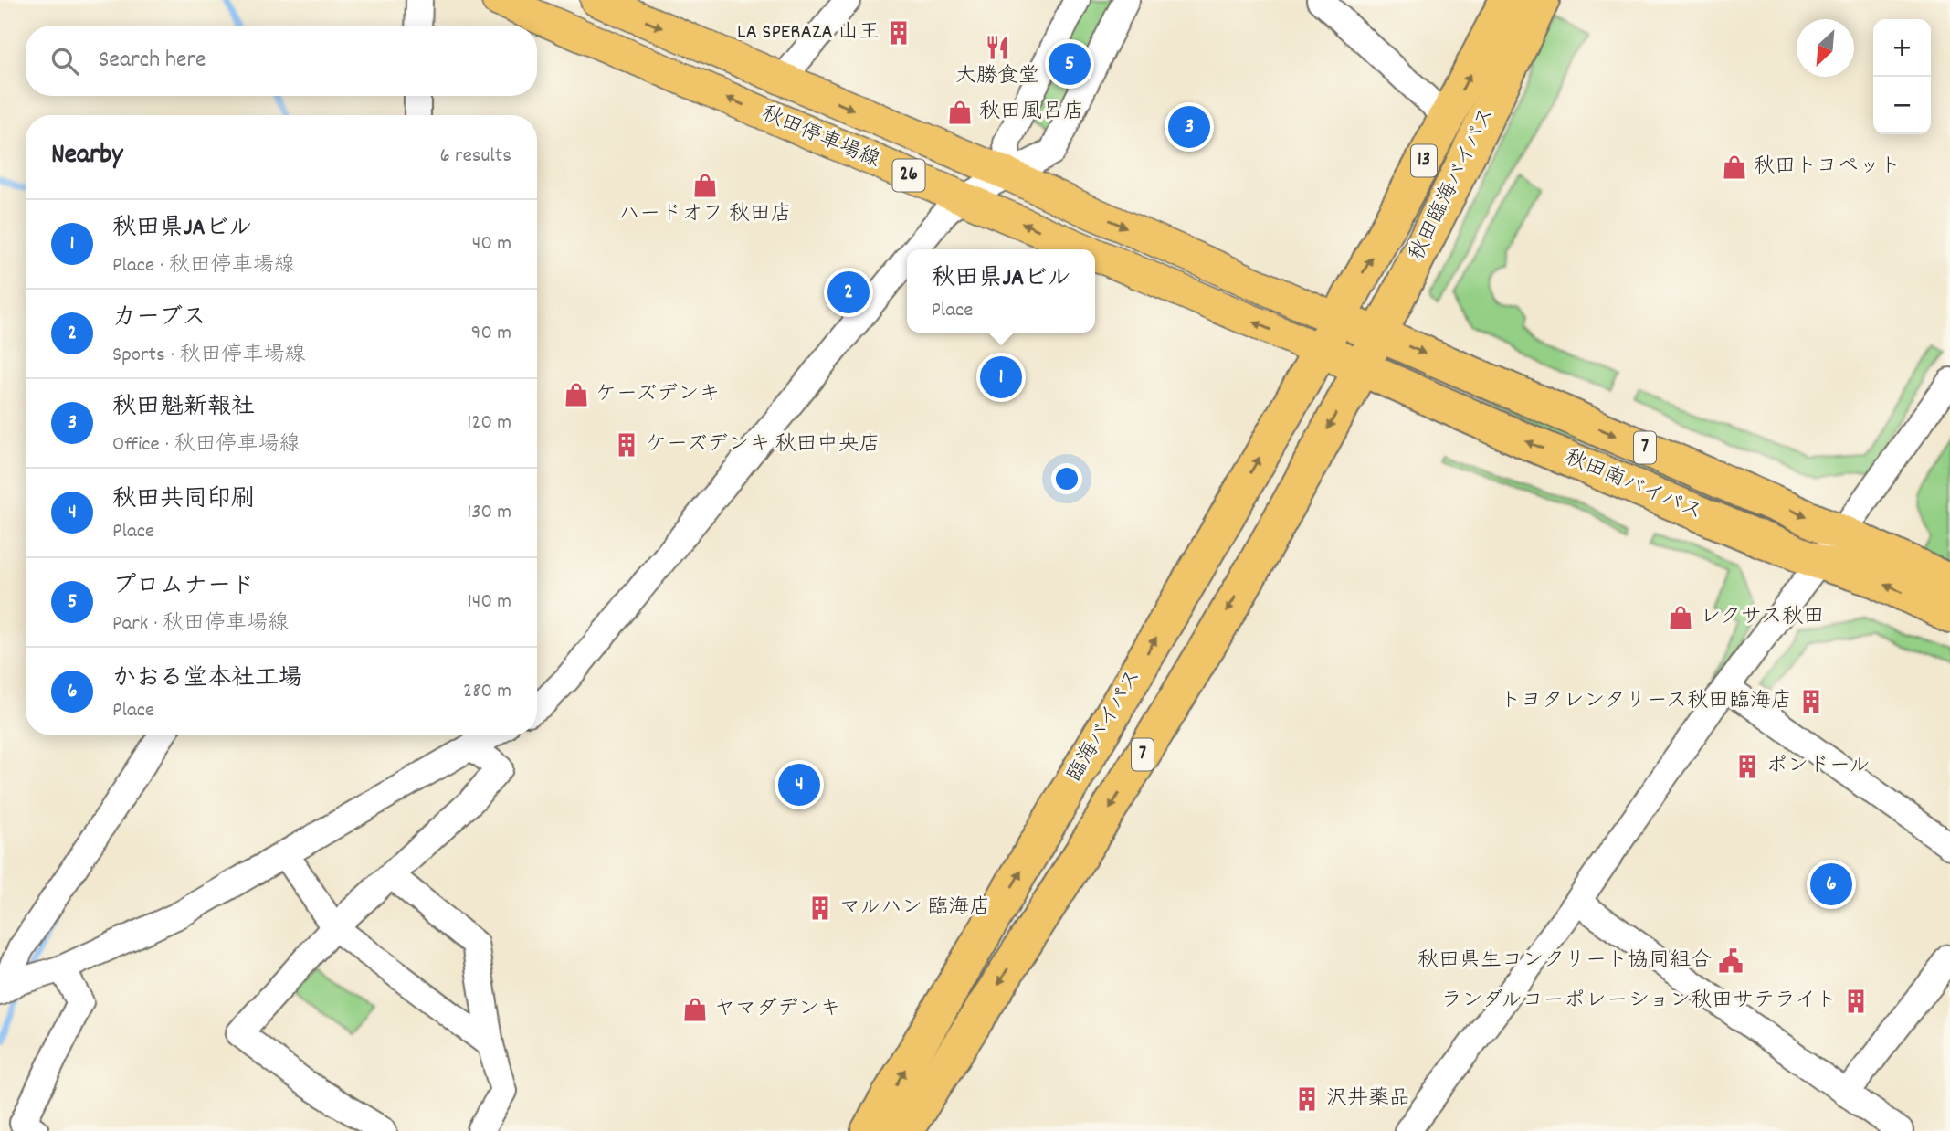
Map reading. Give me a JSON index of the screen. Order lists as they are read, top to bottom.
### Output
{
  "streets": {
    "highway": [
      "13",
      "秋田臨海バイパス",
      "7",
      "秋田南バイパス",
      "臨海バイパス"
    ],
    "main road": ["秋田停車場線", "26"]
  },
  "crossings": [
    ["秋田停車場線", "秋田臨海バイパス"],
    ["秋田停車場線", "秋田南バイパス"],
    ["秋田停車場線", "臨海バイパス"],
    ["秋田臨海バイパス", "7"],
    ["秋田臨海バイパス", "秋田南バイパス"],
    ["秋田臨海バイパス", "臨海バイパス"],
    ["7", "秋田南バイパス"],
    ["秋田南バイパス", "臨海バイパス"]
  ],
  "places": {
    "building": [
      "LA SPERAZA 山王",
      "ケーズデンキ 秋田中央店",
      "トヨタレンタリース秋田臨海店",
      "ポンドール",
      "マルハン 臨海店",
      "ランダルコーポレーション秋田サテライト",
      "沢井薬品"
    ],
    "restaurant": ["大勝食堂"],
    "shop": [
      "秋田風呂店",
      "秋田トヨペット",
      "ハードオフ 秋田店",
      "ケーズデンキ",
      "レクサス秋田",
      "ヤマダデンキ"
    ],
    "public building": ["秋田県生コンクリート協同組合"]
  },
  "north": "bottom left",
  "page": {
    "map_buttons": ["+", "−"],
    "search": "Search here",
    "pins": [
      "5",
      "3",
      "2",
      "1",
      "4",
      "6"
    ],
    "heading": ["Nearby", "6 results"],
    "list": [
      {
        "mark": "1",
        "name": "秋田県JAビル",
        "note": "Place · 秋田停車場線",
        "value": "40 m"
      },
      {
        "mark": "2",
        "name": "カーブス",
        "note": "Sports · 秋田停車場線",
        "value": "90 m"
      },
      {
        "mark": "3",
        "name": "秋田魁新報社",
        "note": "Office · 秋田停車場線",
        "value": "120 m"
      },
      {
        "mark": "4",
        "name": "秋田共同印刷",
        "note": "Place",
        "value": "130 m"
      },
      {
        "mark": "5",
        "name": "プロムナード",
        "note": "Park · 秋田停車場線",
        "value": "140 m"
      },
      {
        "mark": "6",
        "name": "かおる堂本社工場",
        "note": "Place",
        "value": "280 m"
      }
    ],
    "popup": ["秋田県JAビル", "Place"]
  }
}
